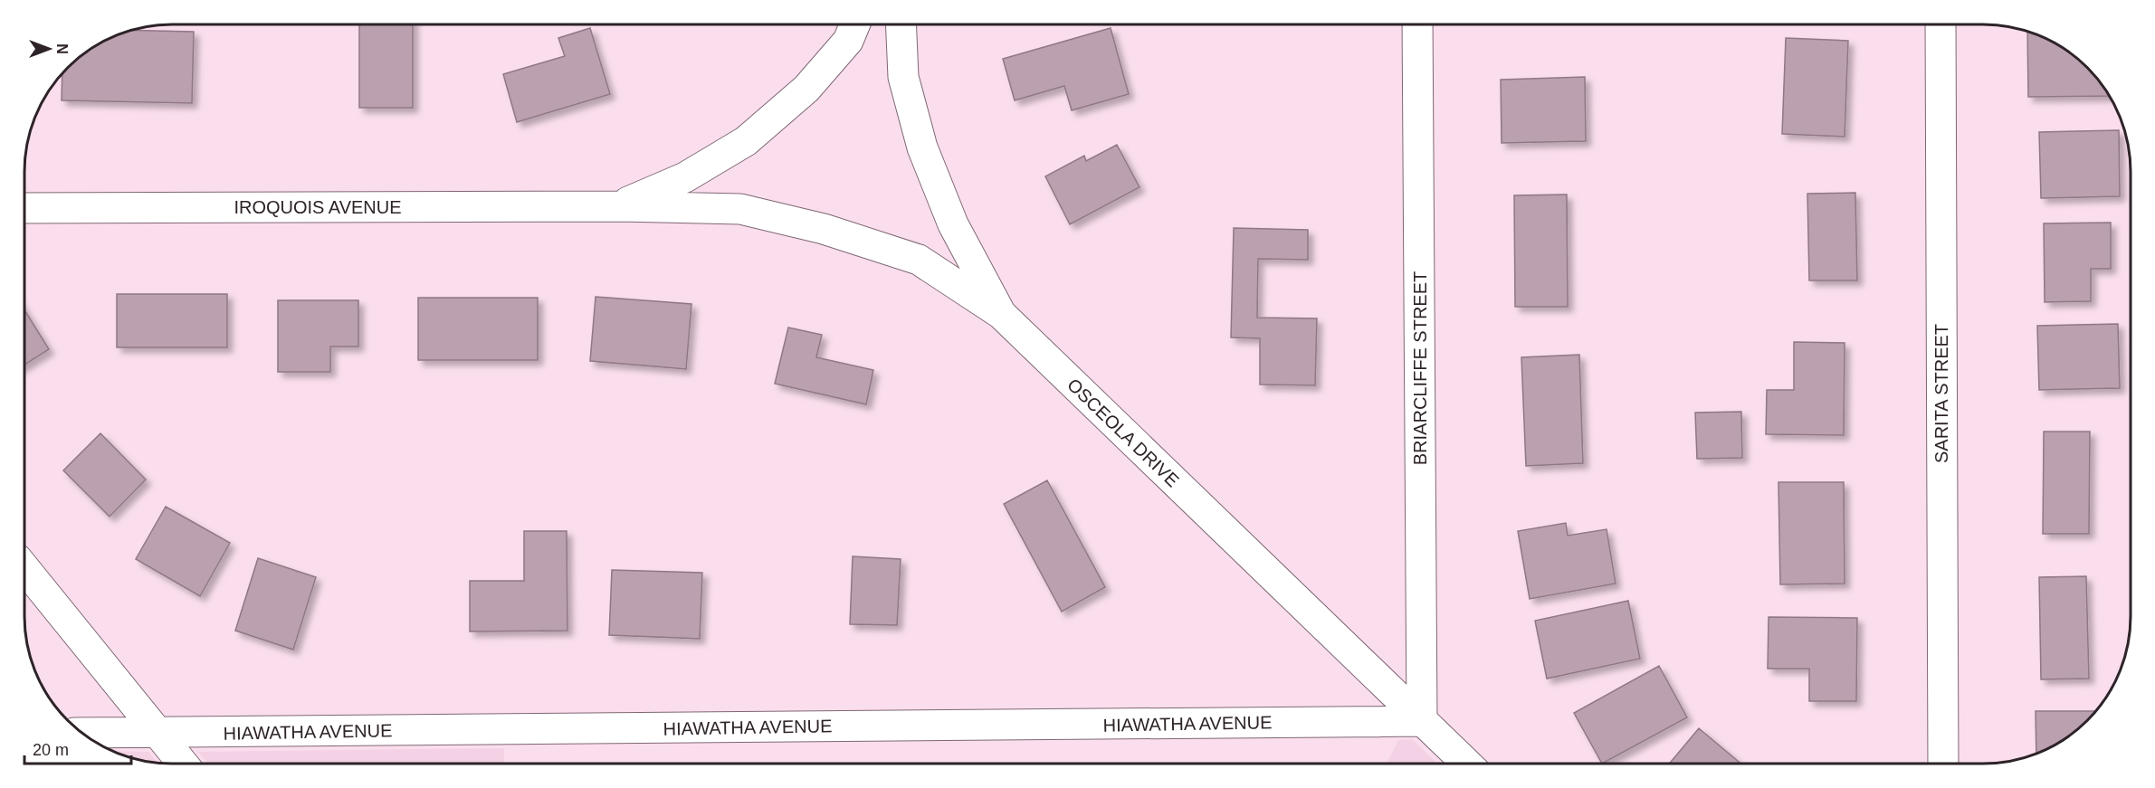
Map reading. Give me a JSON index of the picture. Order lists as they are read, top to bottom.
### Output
{
  "streets": {
    "street": [
      "IROQUOIS AVENUE",
      "BRIARCLIFFE STREET",
      "SARITA STREET",
      "OSCEOLA DRIVE",
      "HIAWATHA AVENUE"
    ]
  },
  "crossings": [
    ["IROQUOIS AVENUE", "OSCEOLA DRIVE"],
    ["BRIARCLIFFE STREET", "OSCEOLA DRIVE"],
    ["BRIARCLIFFE STREET", "HIAWATHA AVENUE"],
    ["OSCEOLA DRIVE", "HIAWATHA AVENUE"]
  ],
  "scale_bar": "20 m",
  "north": "right"
}
